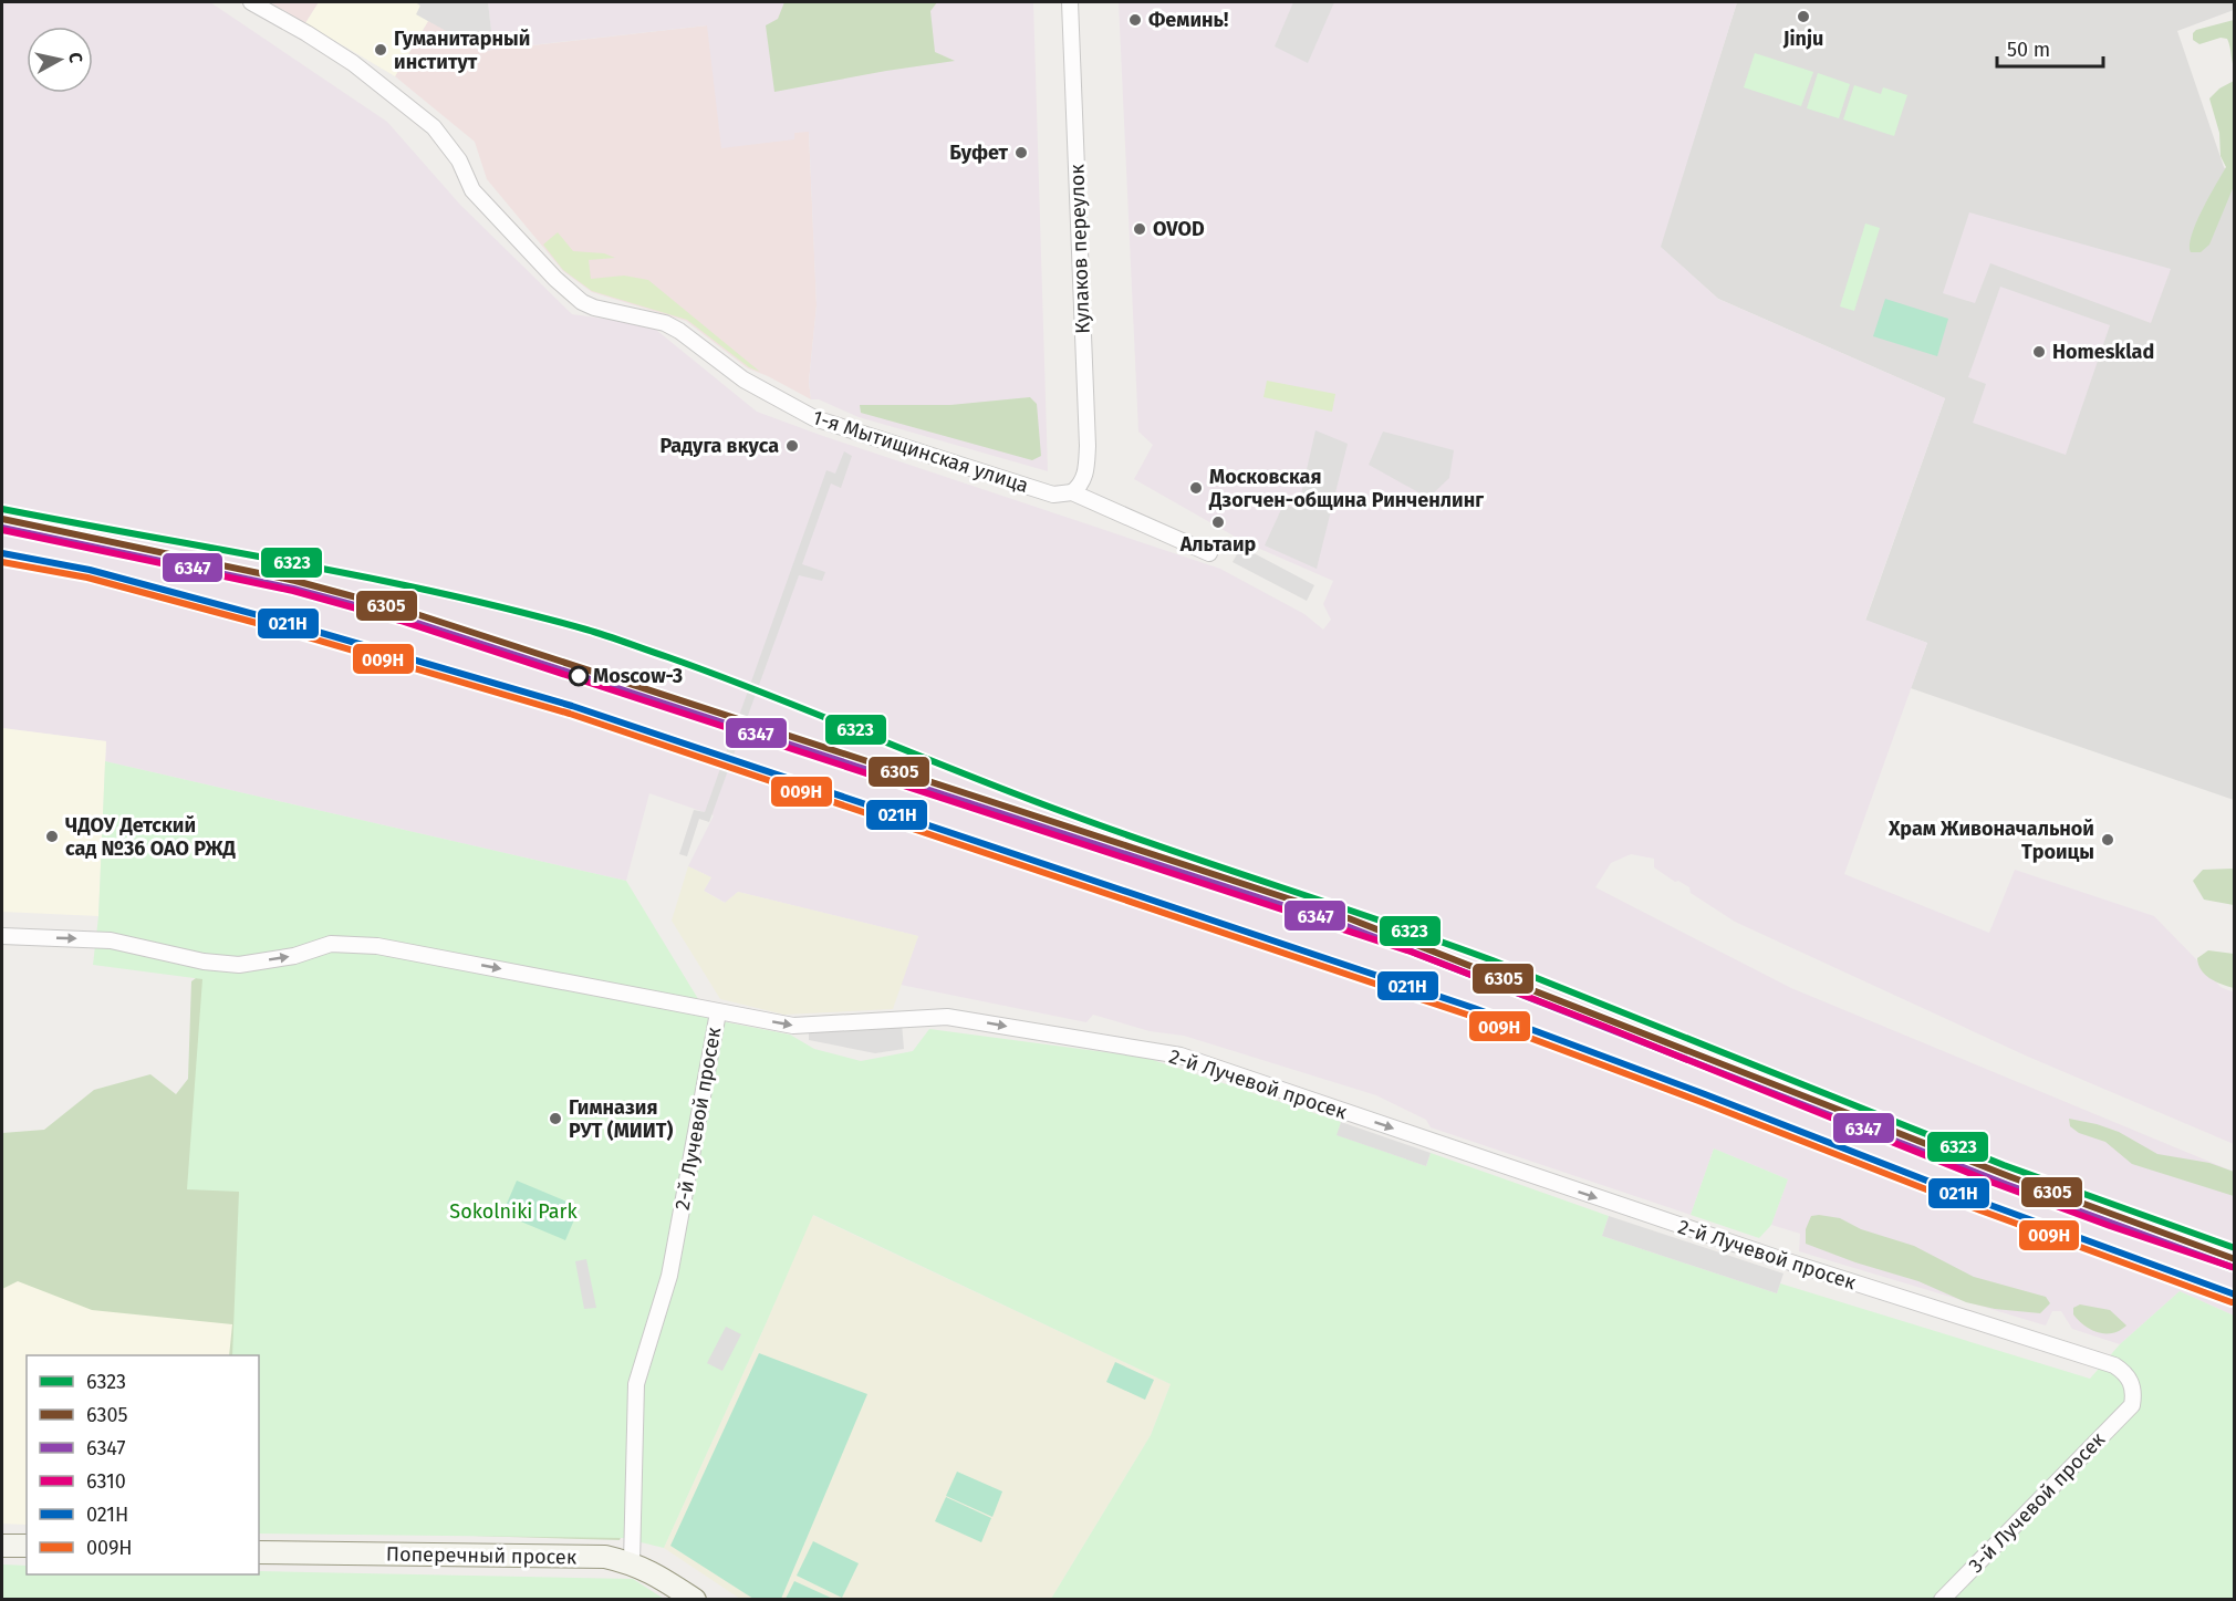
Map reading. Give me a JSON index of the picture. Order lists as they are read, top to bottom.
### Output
{
  "streets": {
    "street": [
      "Кулаков переулок",
      "1-я Мытищинская улица",
      "2-й Лучевой просек",
      "3-й Лучевой просек",
      "Поперечный просек"
    ]
  },
  "crossings": [
    ["Кулаков переулок", "1-я Мытищинская улица"],
    ["2-й Лучевой просек", "3-й Лучевой просек"],
    ["2-й Лучевой просек", "Поперечный просек"]
  ],
  "one_way": ["2-й Лучевой просек"],
  "parks": ["Sokolniki Park"],
  "places": [
    "Jinju",
    "Феминь!",
    "Гуманитарный институт",
    "Буфет",
    "OVOD",
    "Homesklad",
    "Радуга вкуса",
    "Московская Дзогчен-община Ринченлинг",
    "Альтаир",
    "Moscow-3",
    "ЧДОУ Детский сад №36 ОАО РЖД",
    "Храм Живоначальной Троицы",
    "Гимназия РУТ (МИИТ)"
  ],
  "lines": [
    "transit line 6323",
    "transit line 6305",
    "transit line 6347",
    "transit line 6310",
    "transit line 021Н",
    "transit line 009Н"
  ],
  "legend": [
    "6323",
    "6305",
    "6347",
    "6310",
    "021Н",
    "009Н"
  ],
  "scale_bar": "50 m",
  "north": "right"
}
